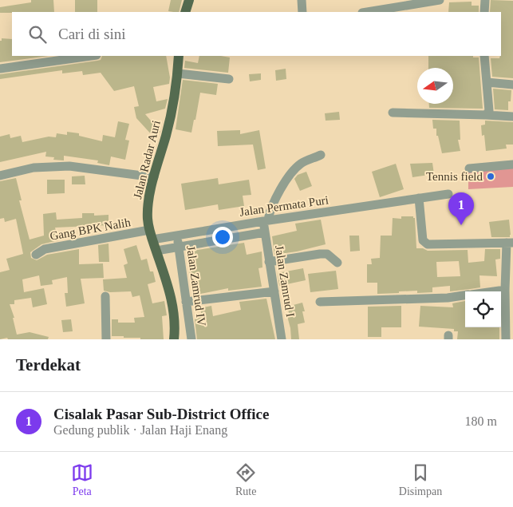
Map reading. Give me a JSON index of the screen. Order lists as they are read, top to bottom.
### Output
{
  "streets": {
    "main road": ["Jalan Radar Auri"],
    "street": [
      "Jalan Permata Puri",
      "Gang BPK Nalih",
      "Jalan Zamrud I",
      "Jalan Zamrud IV"
    ]
  },
  "crossings": [
    ["Jalan Radar Auri", "Jalan Permata Puri"],
    ["Jalan Radar Auri", "Gang BPK Nalih"],
    ["Jalan Permata Puri", "Gang BPK Nalih"],
    ["Jalan Permata Puri", "Jalan Zamrud I"],
    ["Jalan Permata Puri", "Jalan Zamrud IV"]
  ],
  "places": ["Tennis field"],
  "north": "left",
  "page": {
    "search": "Cari di sini",
    "pins": "1",
    "heading": "Terdekat",
    "list": [
      {
        "mark": "1",
        "name": "Cisalak Pasar Sub-District Office",
        "note": "Gedung publik · Jalan Haji Enang",
        "value": "180 m"
      }
    ],
    "nav": ["Peta", "Rute", "Disimpan"]
  }
}
